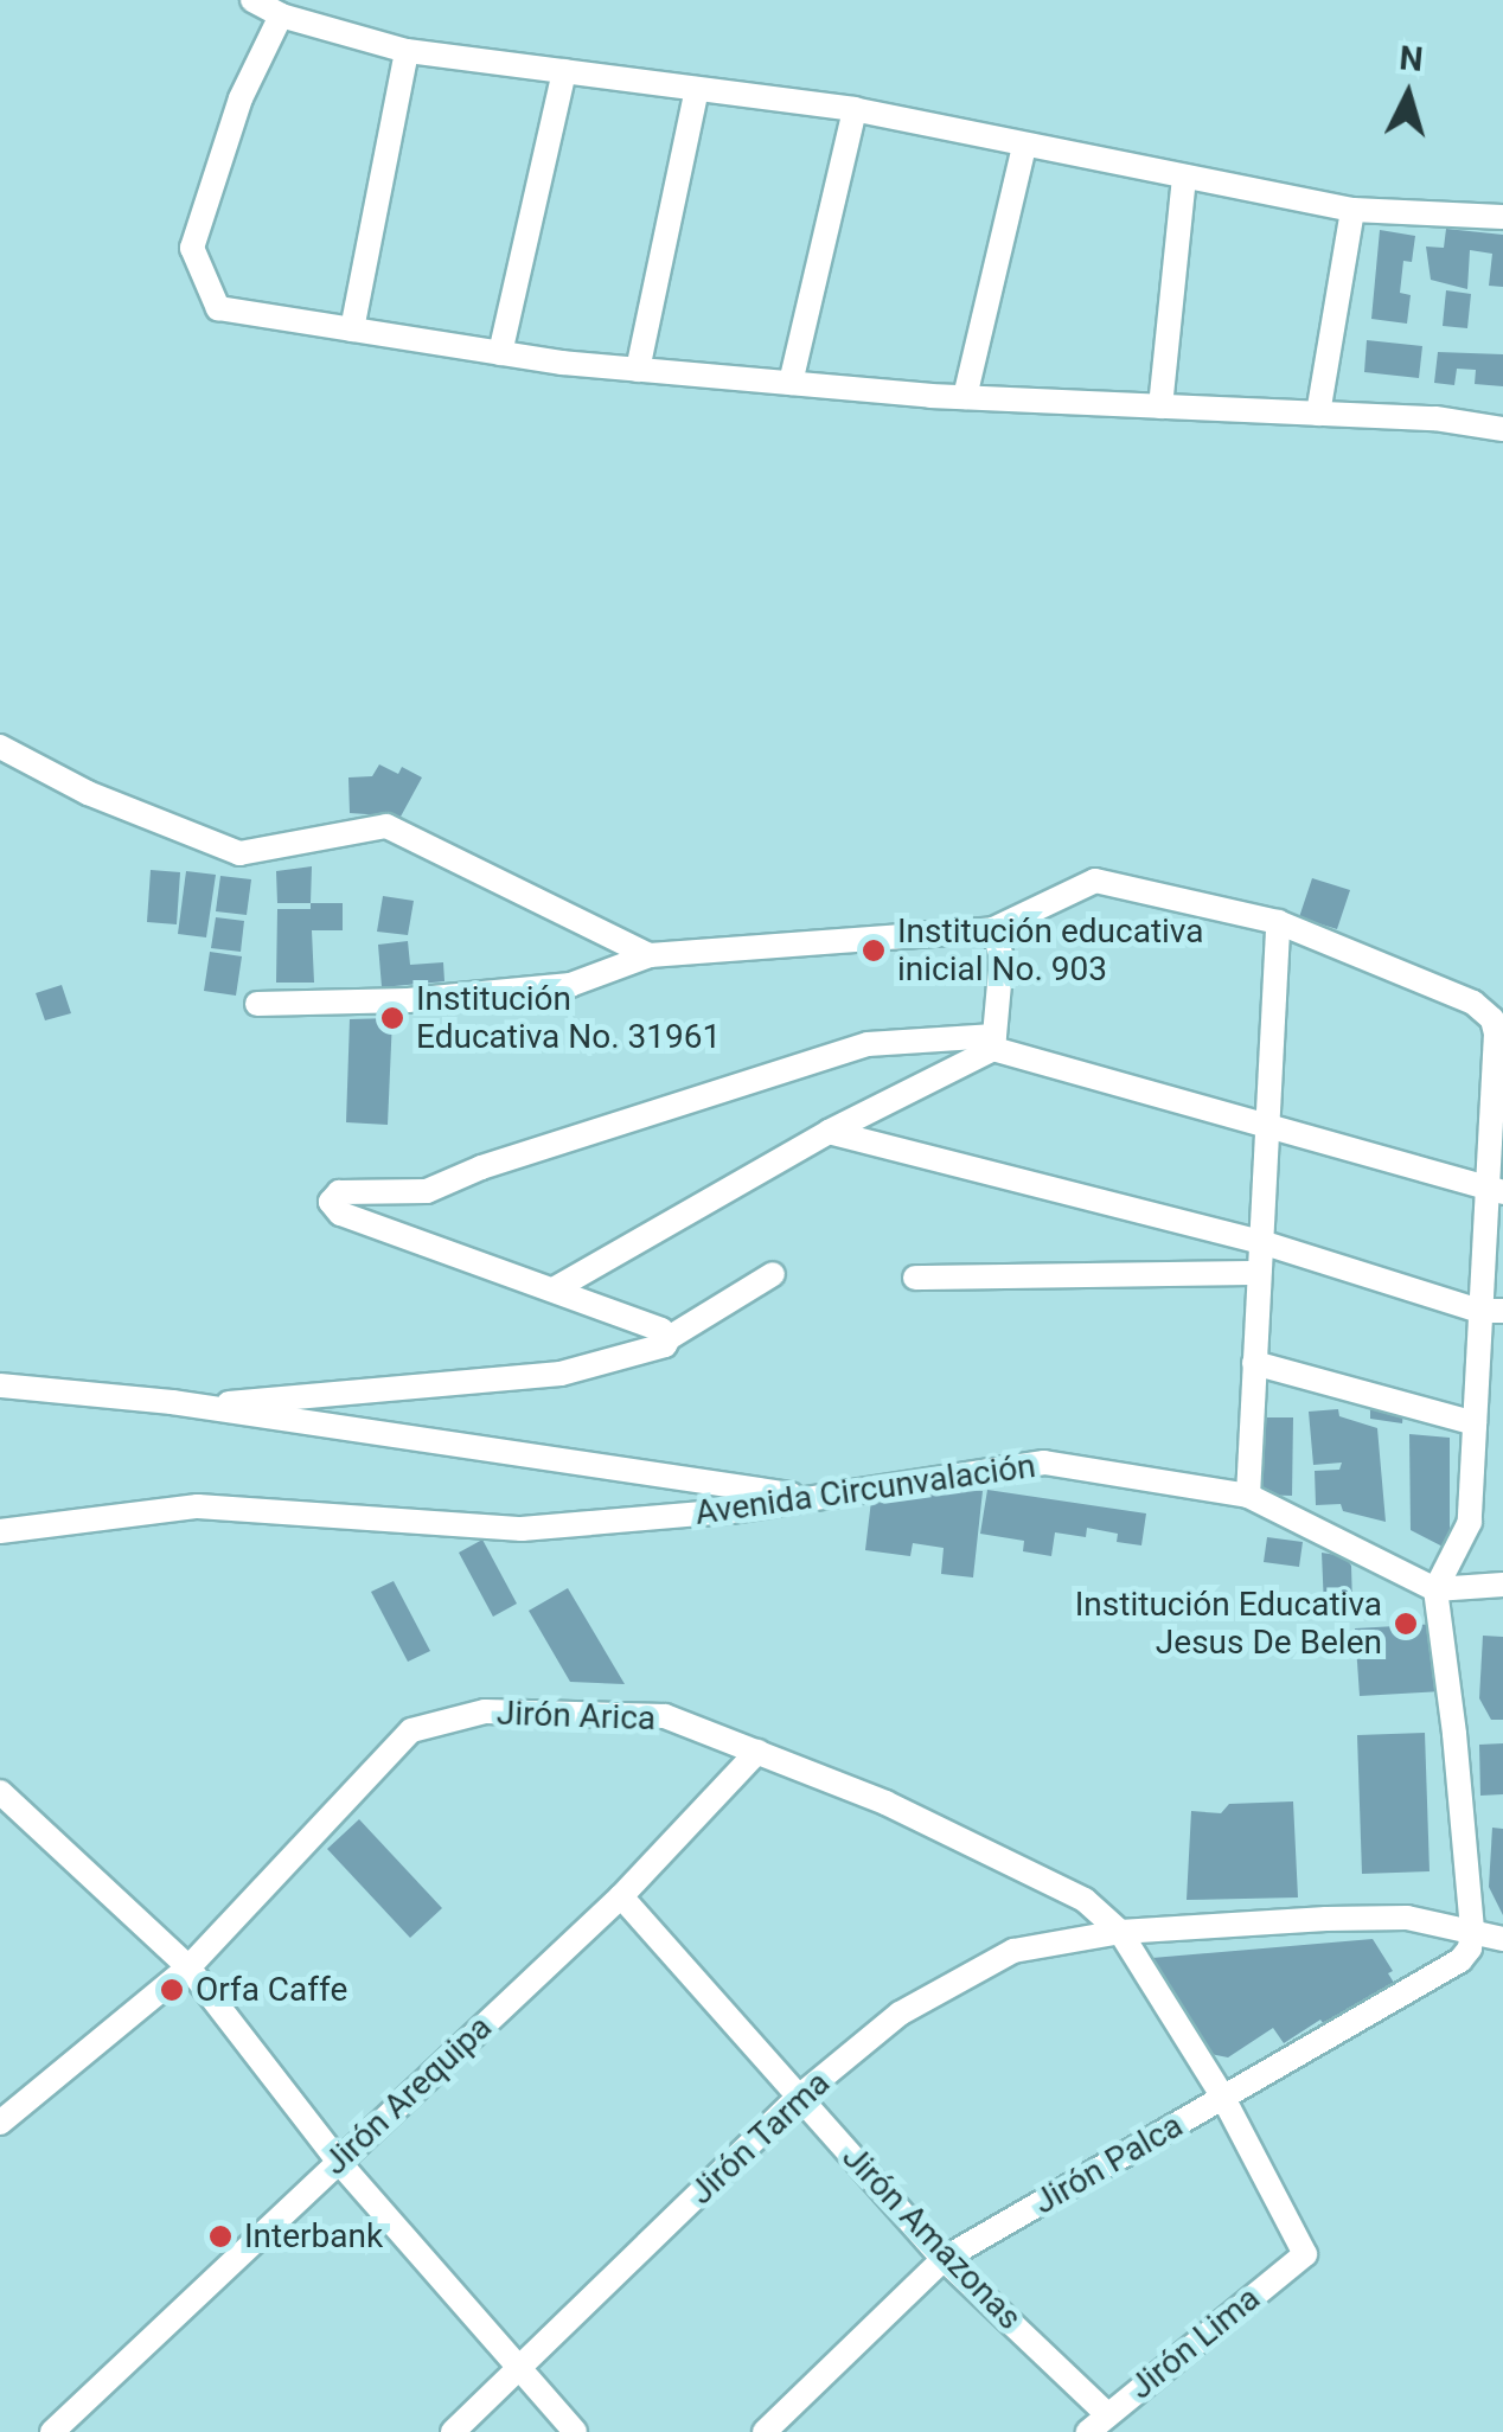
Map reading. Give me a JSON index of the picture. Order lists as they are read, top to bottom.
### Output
{
  "streets": {
    "street": [
      "Avenida Circunvalación",
      "Jirón Arica",
      "Jirón Arequipa",
      "Jirón Tarma",
      "Jirón Palca",
      "Jirón Amazonas",
      "Jirón Lima"
    ]
  },
  "crossings": [
    ["Jirón Arica", "Jirón Arequipa"],
    ["Jirón Arica", "Jirón Tarma"],
    ["Jirón Arica", "Jirón Palca"],
    ["Jirón Arica", "Jirón Lima"],
    ["Jirón Arequipa", "Jirón Amazonas"],
    ["Jirón Tarma", "Jirón Palca"],
    ["Jirón Tarma", "Jirón Amazonas"],
    ["Jirón Palca", "Jirón Amazonas"],
    ["Jirón Amazonas", "Jirón Lima"]
  ],
  "places": [
    "Institución educativa inicial No. 903",
    "Institución Educativa No. 31961",
    "Institución Educativa Jesus De Belen",
    "Orfa Caffe",
    "Interbank"
  ],
  "north": "top"
}
